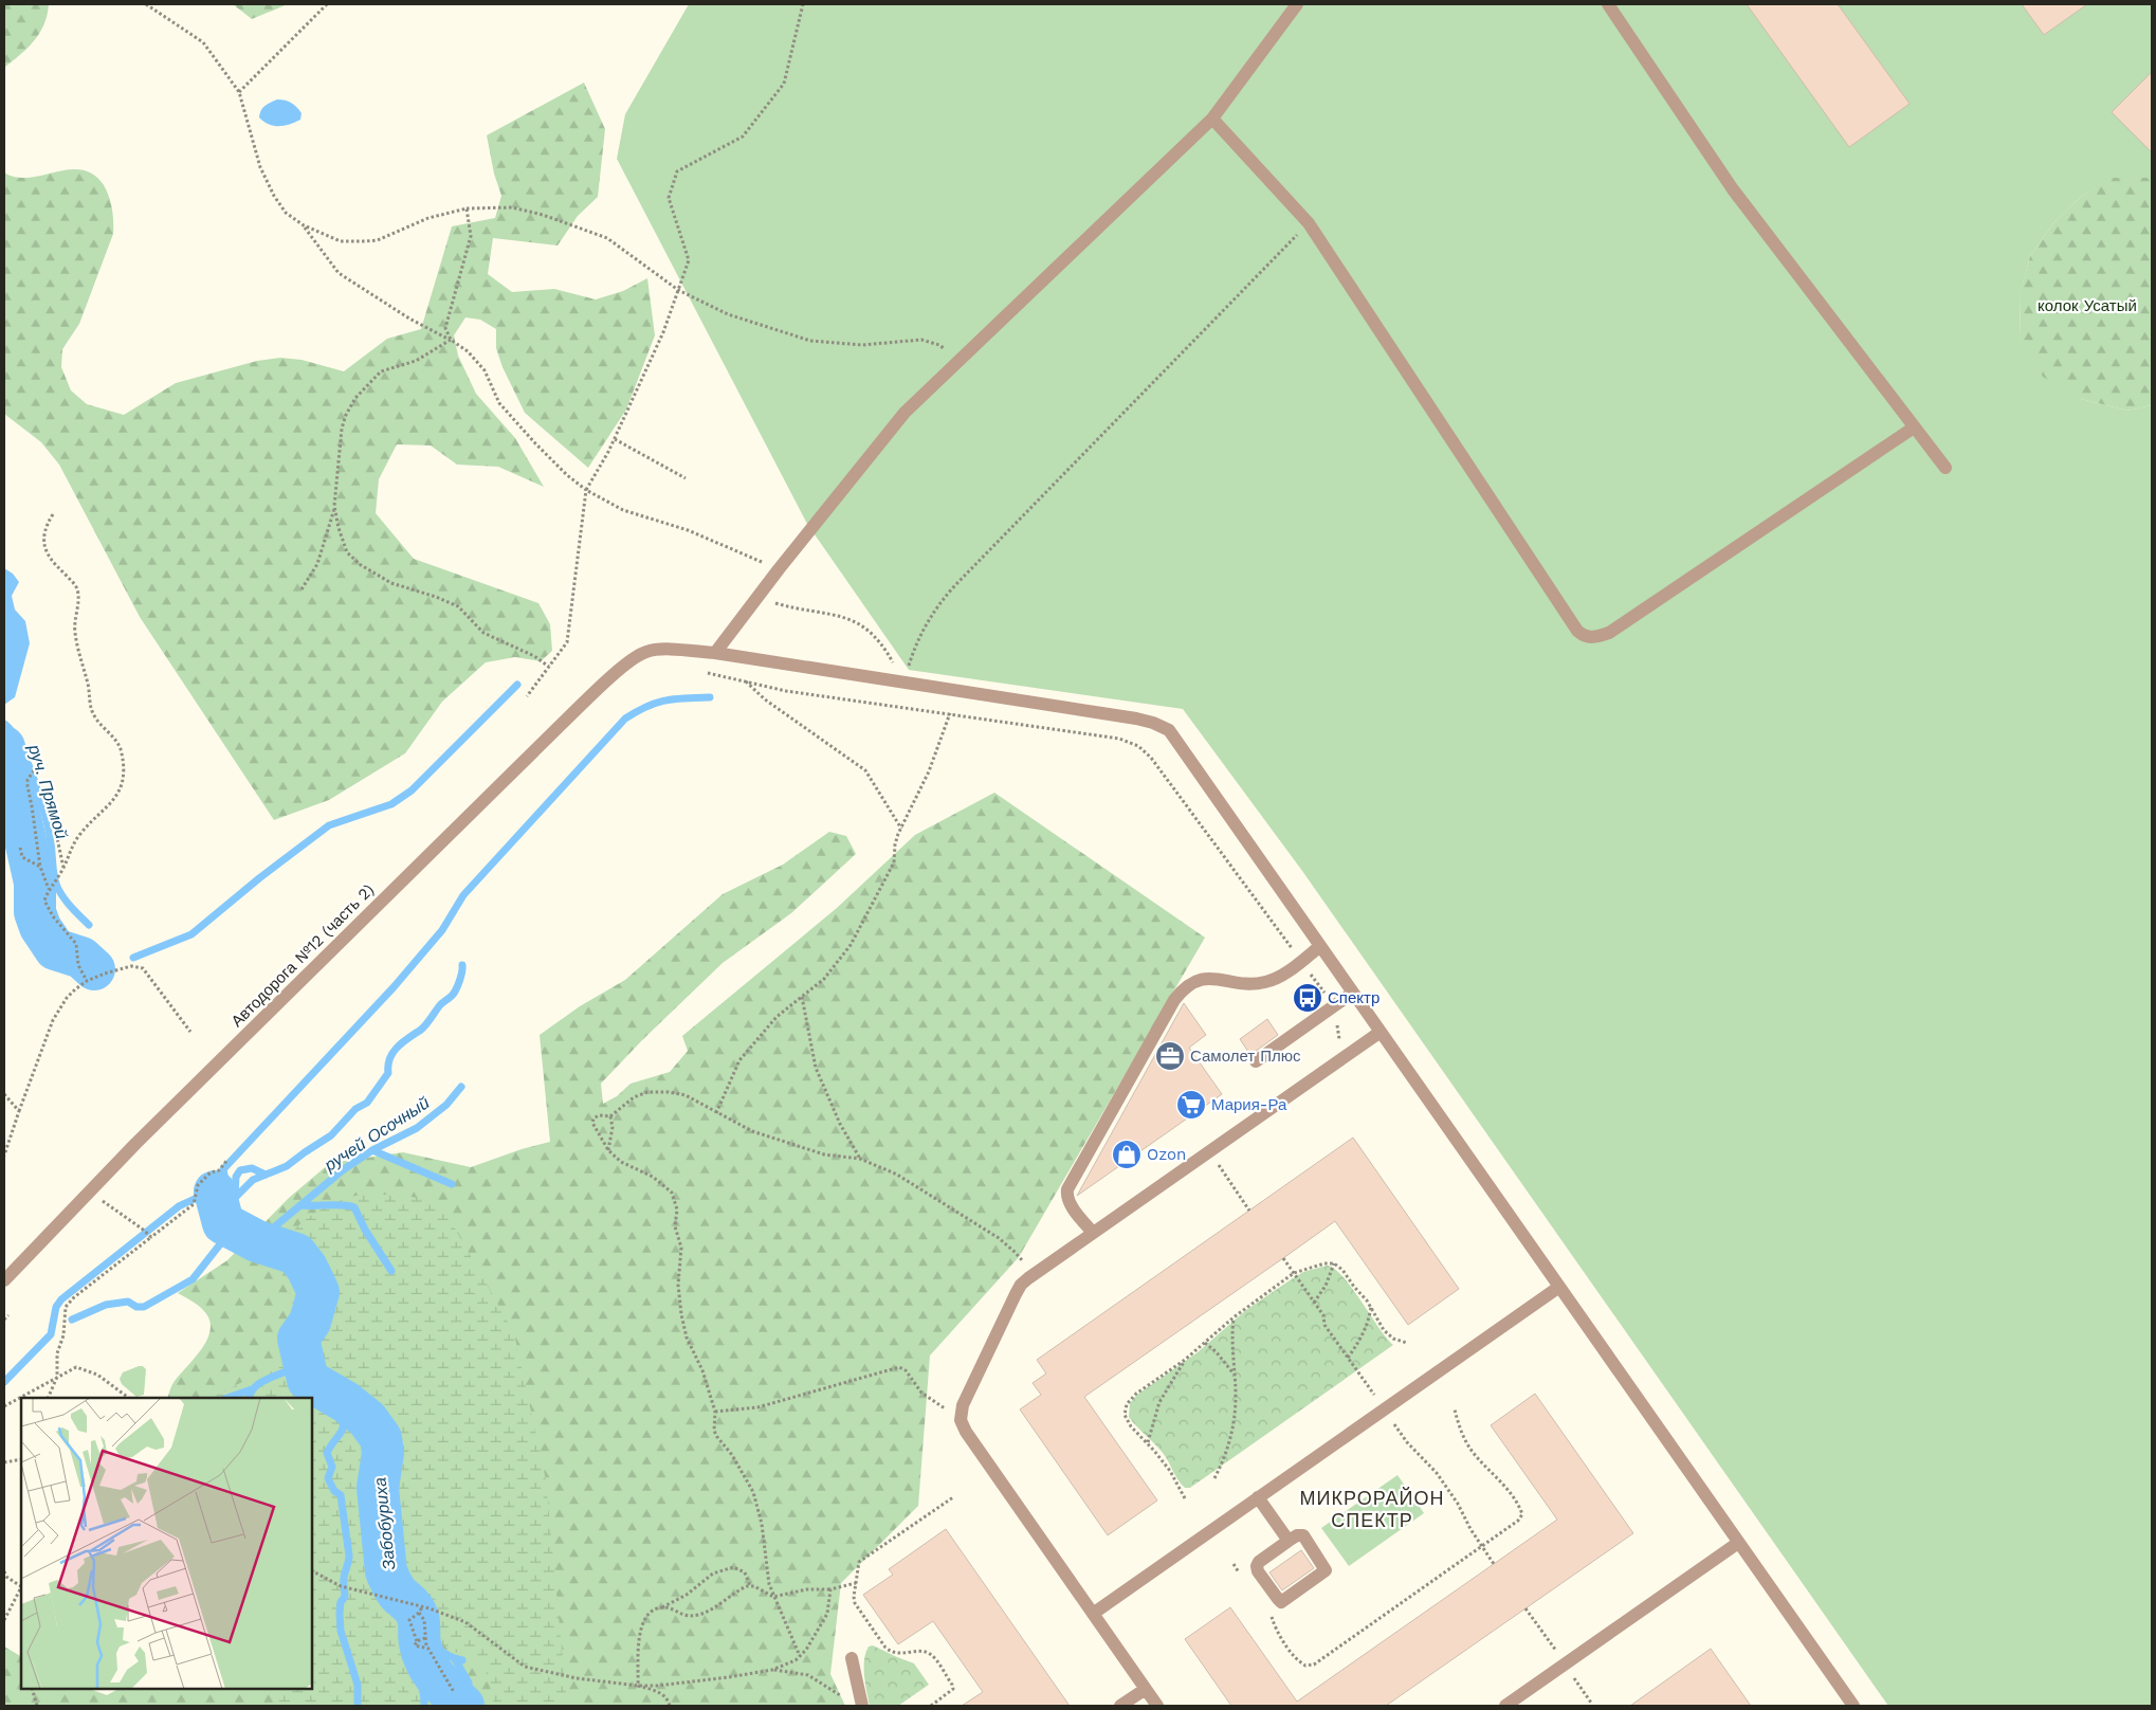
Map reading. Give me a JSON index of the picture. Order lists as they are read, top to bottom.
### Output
{
  "streets": {
    "street": ["Автодорога №12 (часть 2)"]
  },
  "districts": ["МИКРОРАЙОН СПЕКТР"],
  "water": ["руч. Прямой", "ручей Осочный", "Забобуриха"],
  "parks": ["колок Усатый"],
  "places": {
    "bus stop": ["Спектр"],
    "office": ["Самолет Плюс"],
    "supermarket": ["Мария-Ра"],
    "shop": ["Ozon"]
  }
}
